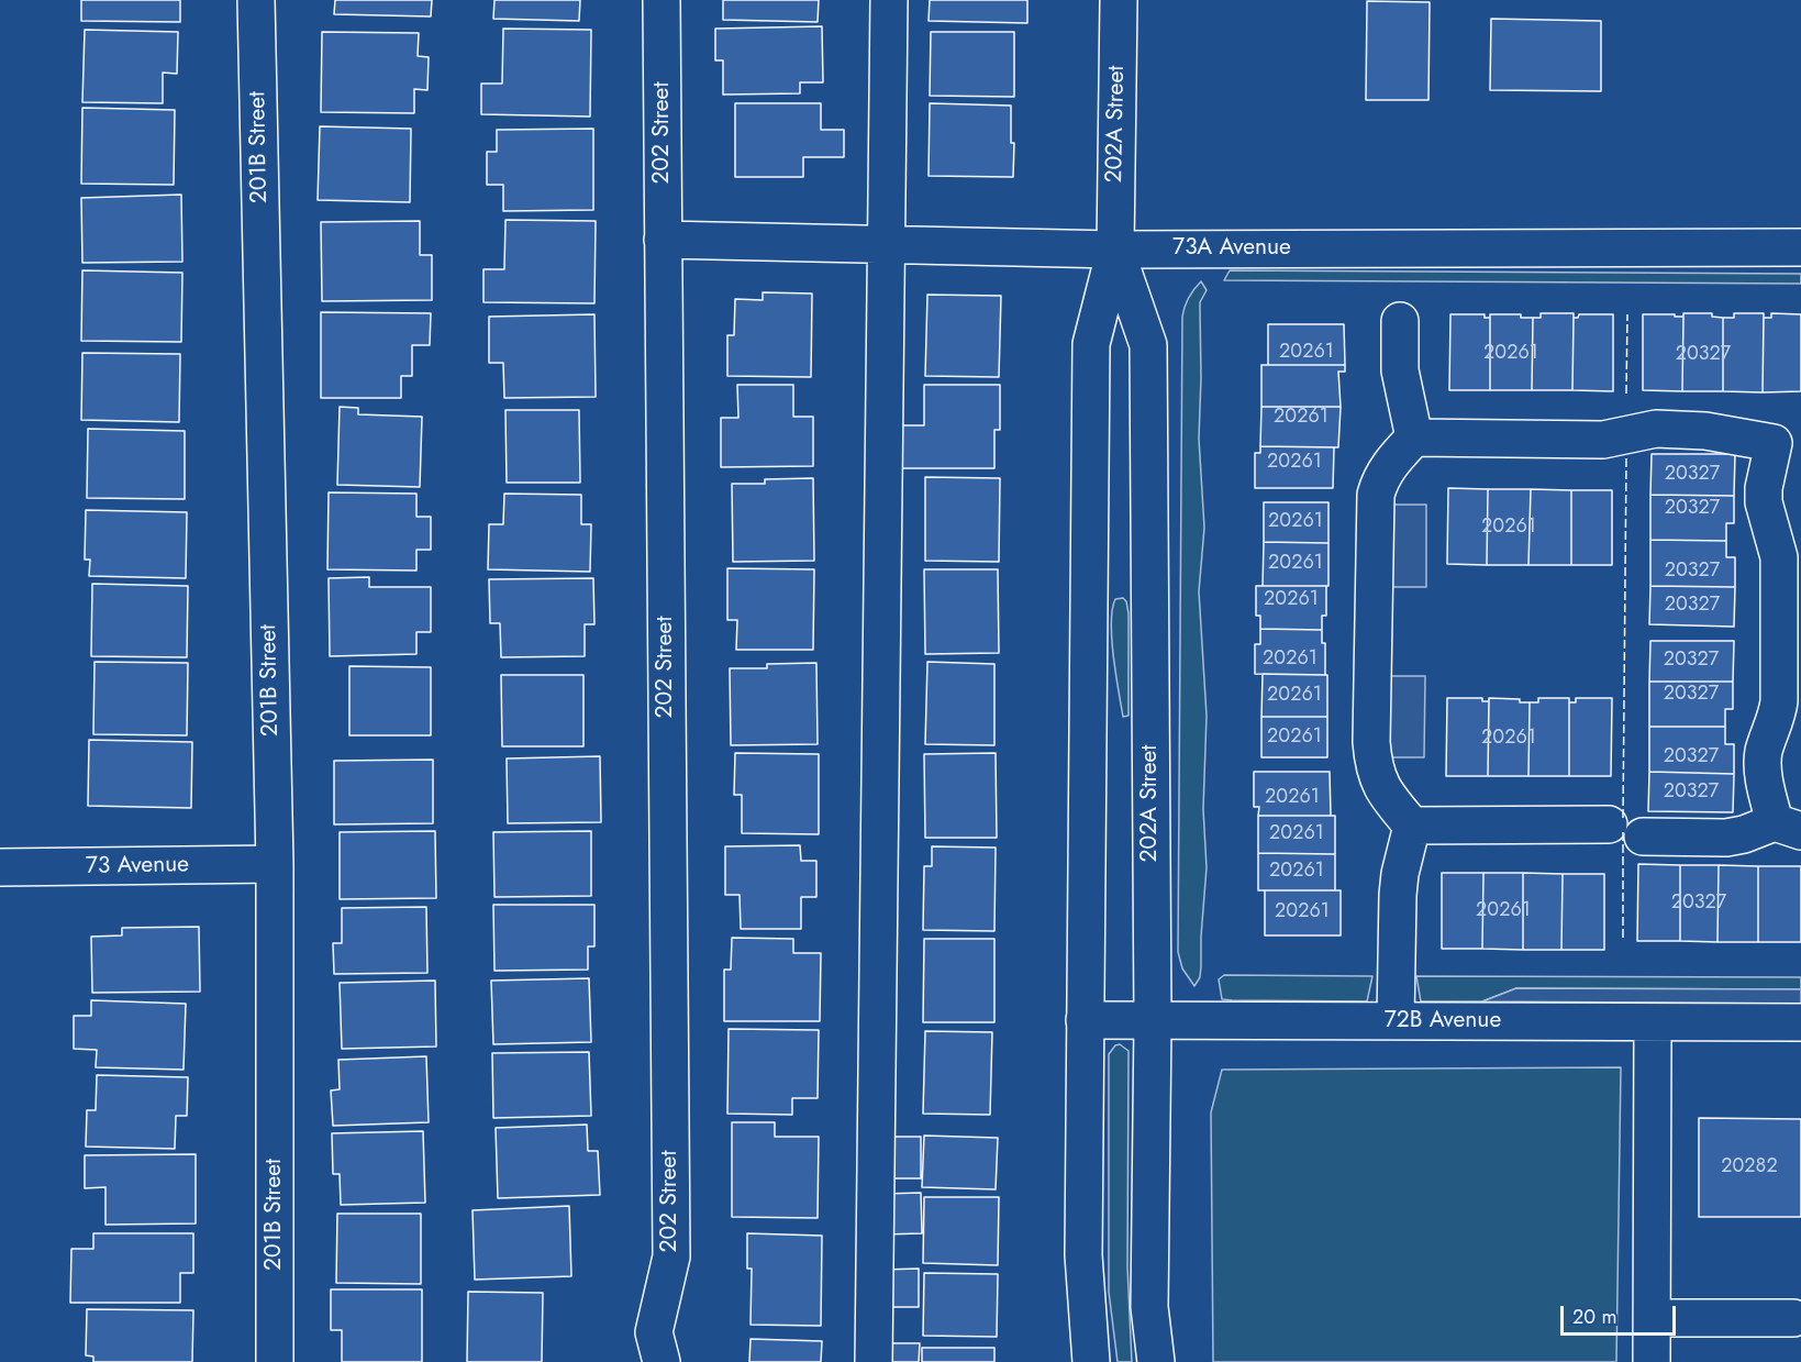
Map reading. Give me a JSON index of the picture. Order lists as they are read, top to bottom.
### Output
{
  "streets": {
    "street": [
      "202A Street",
      "202 Street",
      "201B Street",
      "73A Avenue",
      "73 Avenue",
      "72B Avenue"
    ]
  },
  "crossings": [
    ["202A Street", "73A Avenue"],
    ["202A Street", "72B Avenue"],
    ["202 Street", "73A Avenue"],
    ["201B Street", "73 Avenue"]
  ],
  "house_numbers": [
    "20261",
    "20261",
    "20327",
    "20261",
    "20261",
    "20327",
    "20327",
    "20261",
    "20261",
    "20261",
    "20327",
    "20261",
    "20327",
    "20261",
    "20327",
    "20327",
    "20261",
    "20261",
    "20261",
    "20327",
    "20327",
    "20261",
    "20261",
    "20261",
    "20327",
    "20261",
    "20261",
    "20282"
  ],
  "scale_bar": "20 m"
}
